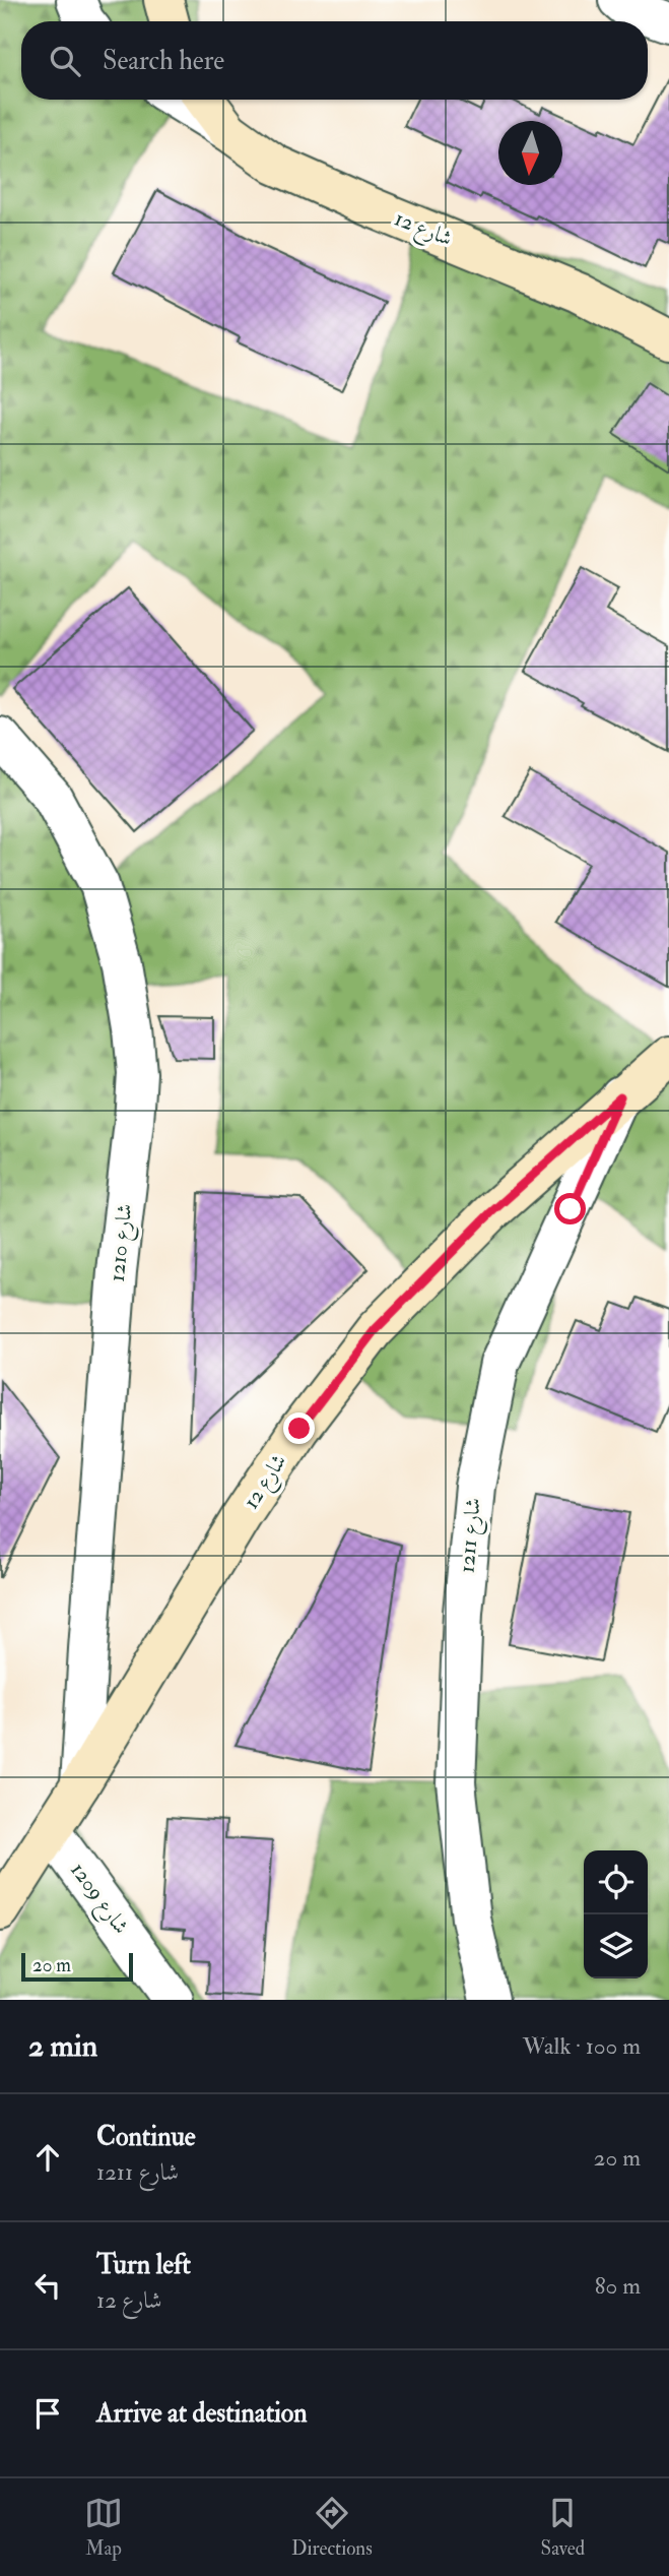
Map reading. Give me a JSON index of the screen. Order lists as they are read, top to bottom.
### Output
{
  "streets": {
    "main road": ["شارع 12"],
    "street": ["شارع 1210", "شارع 1211", "شارع 1209"]
  },
  "crossings": [
    ["شارع 12", "شارع 1210"],
    ["شارع 12", "شارع 1211"],
    ["شارع 12", "شارع 1209"]
  ],
  "scale_bar": "20 m",
  "north": "bottom",
  "page": {
    "search": "Search here",
    "scale": "20 m",
    "heading": ["2 min", "Walk · 100 m"],
    "list": [
      ["Continue", "شارع 1211", "20 m"],
      ["Turn left", "شارع 12", "80 m"],
      "Arrive at destination"
    ],
    "nav": ["Map", "Directions", "Saved"]
  }
}
